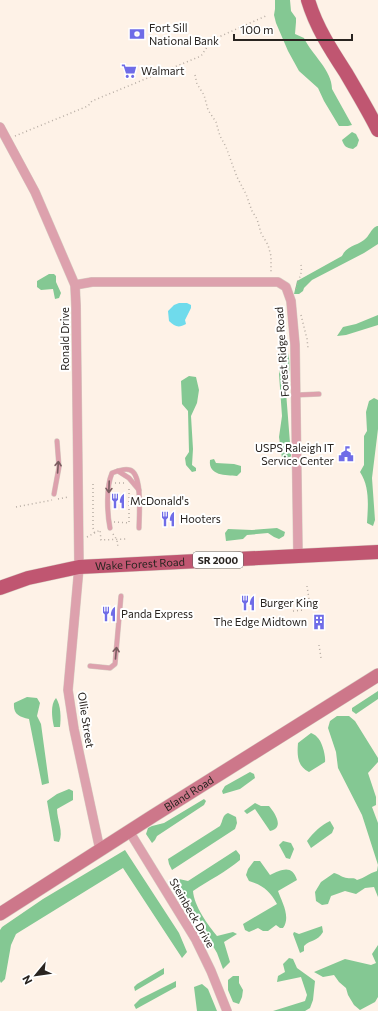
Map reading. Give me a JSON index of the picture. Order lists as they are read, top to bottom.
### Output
{
  "streets": {
    "main road": ["SR 2000", "Wake Forest Road"],
    "street": [
      "Ronald Drive",
      "Forest Ridge Road",
      "Ollie Street",
      "Bland Road",
      "Steinbeck Drive"
    ]
  },
  "crossings": [
    ["Ronald Drive", "Forest Ridge Road"],
    ["Ronald Drive", "Wake Forest Road"],
    ["Ronald Drive", "Ollie Street"],
    ["Forest Ridge Road", "Wake Forest Road"],
    ["Wake Forest Road", "Ollie Street"],
    ["Ollie Street", "Bland Road"],
    ["Bland Road", "Steinbeck Drive"]
  ],
  "places": {
    "bank": ["Fort Sill National Bank"],
    "supermarket": ["Walmart"],
    "public building": ["USPS Raleigh IT Service Center"],
    "restaurant": [
      "McDonald's",
      "Hooters",
      "Burger King",
      "Panda Express"
    ],
    "building": ["The Edge Midtown"]
  },
  "scale_bar": "100 m",
  "north": "bottom left"
}
